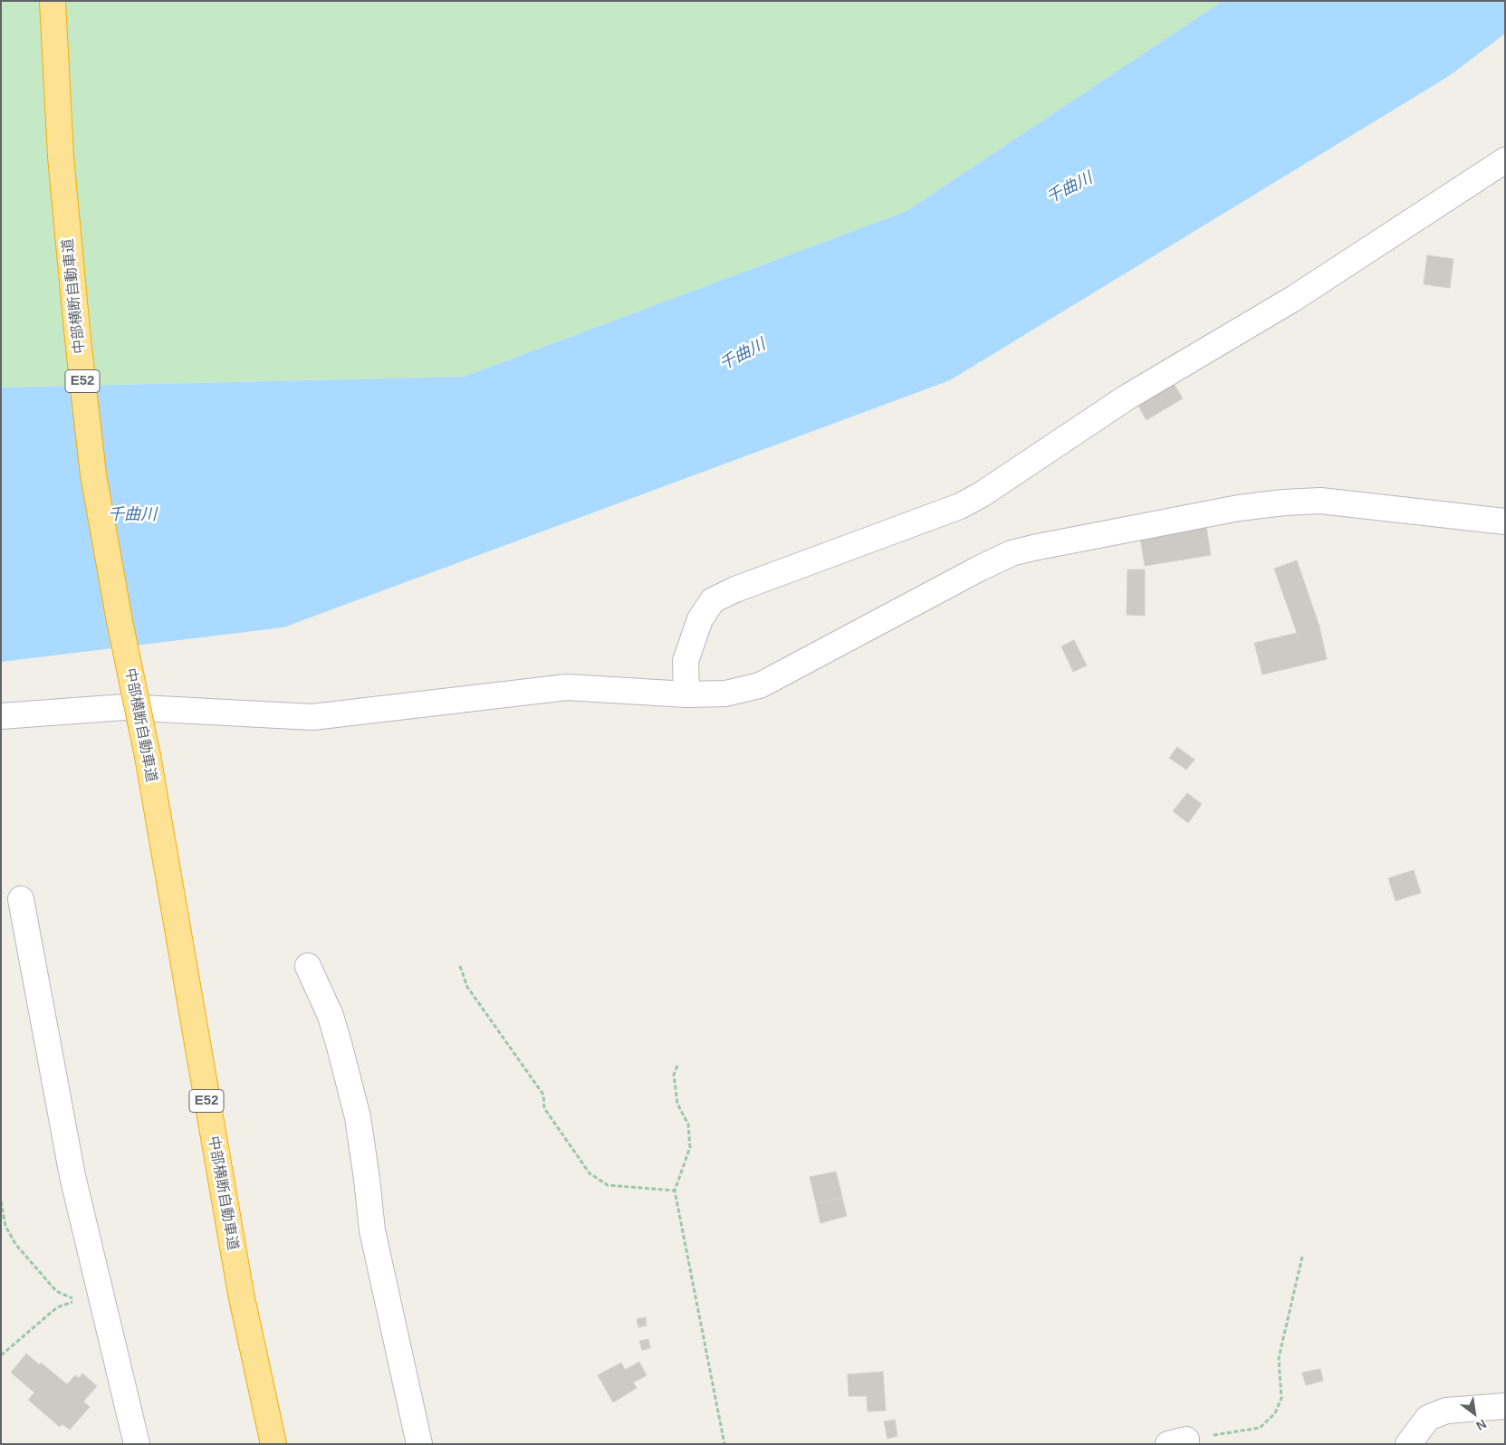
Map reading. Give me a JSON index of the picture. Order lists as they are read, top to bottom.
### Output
{
  "streets": {
    "highway": ["中部横断自動車道", "E52"]
  },
  "water": ["千曲川"],
  "north": "bottom right"
}
